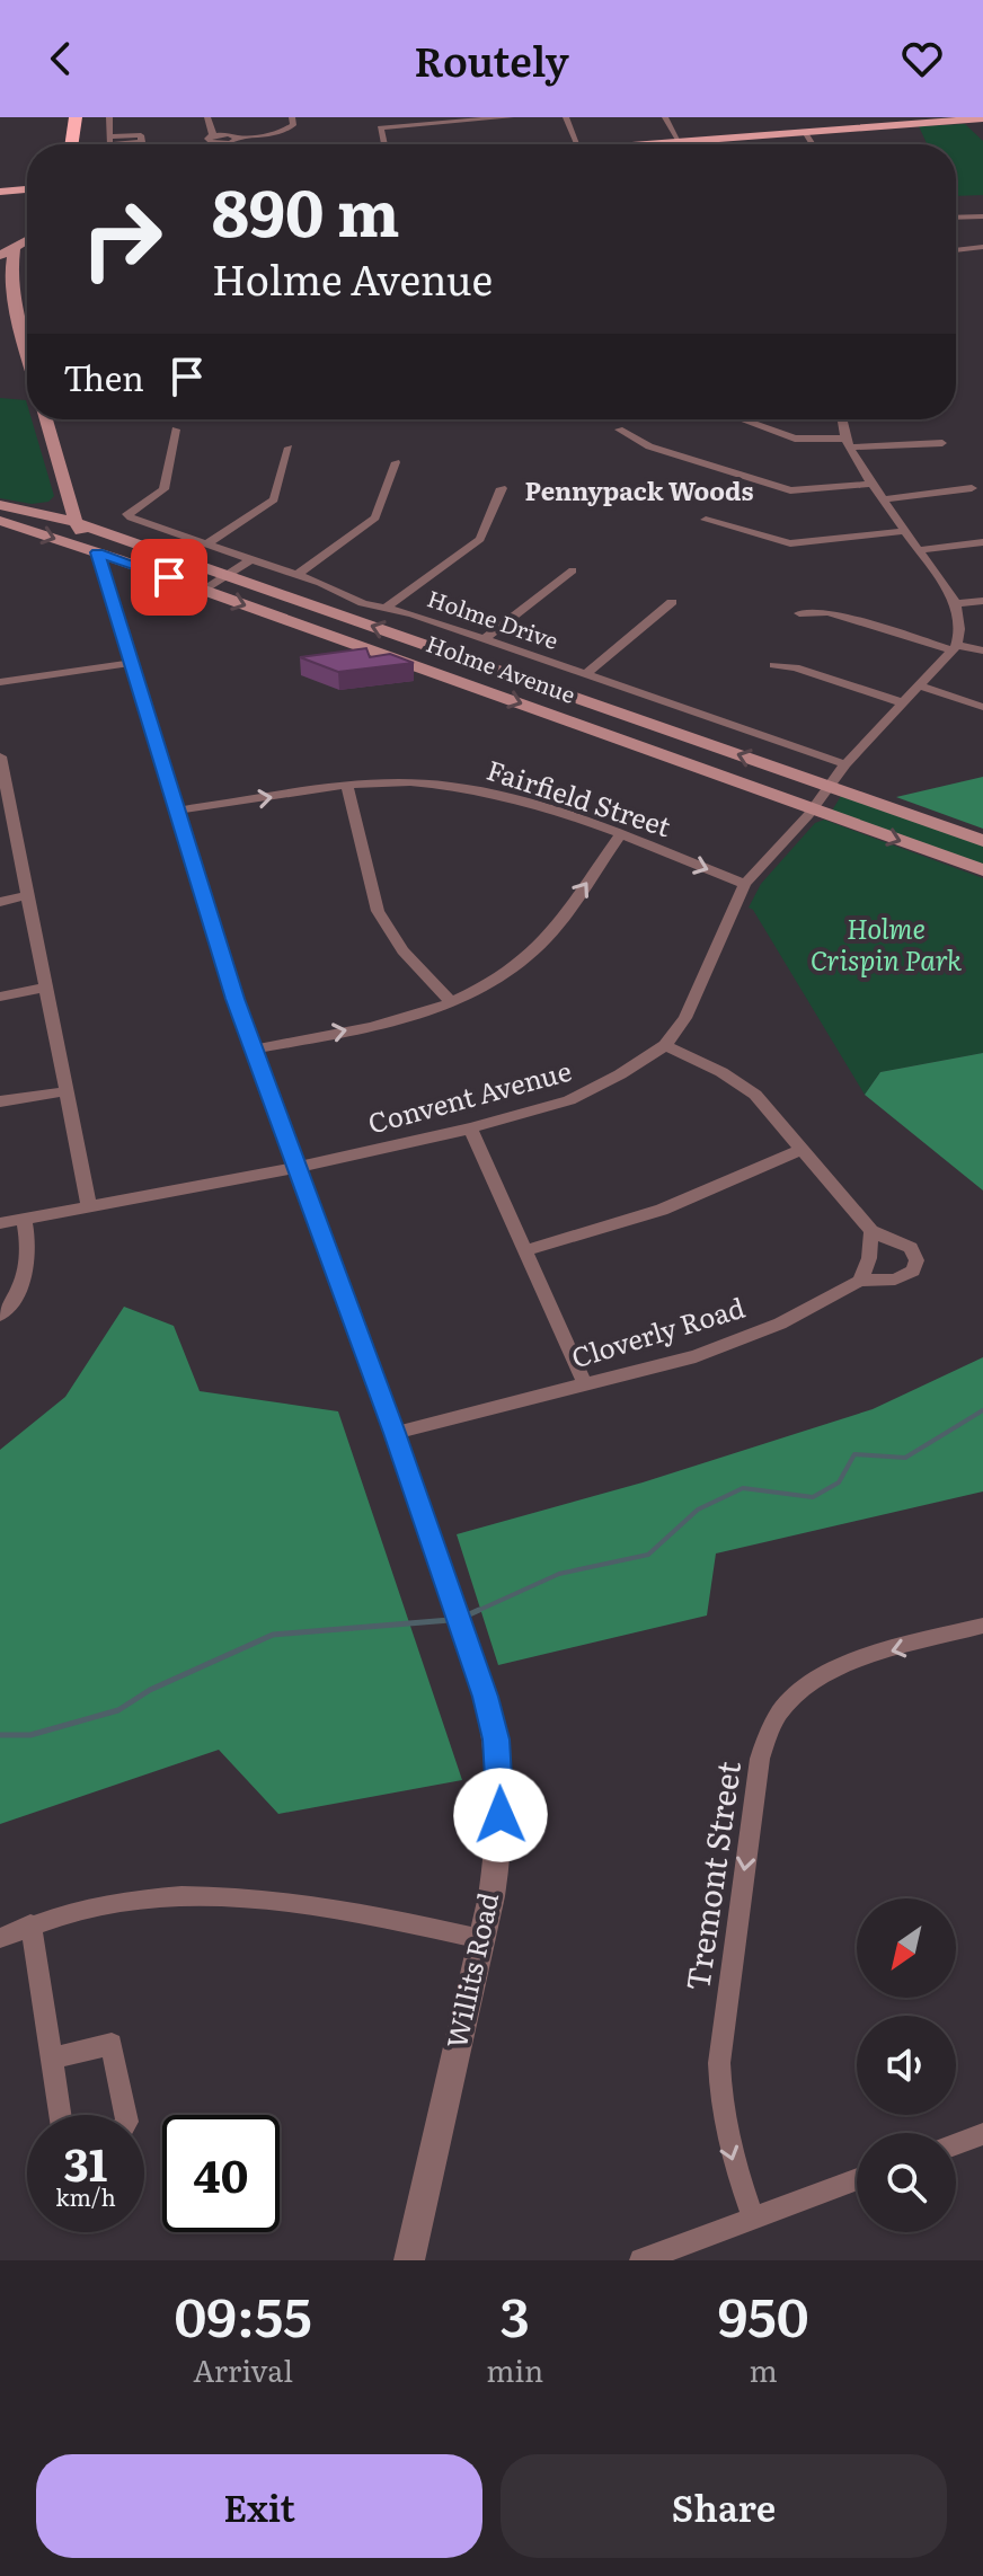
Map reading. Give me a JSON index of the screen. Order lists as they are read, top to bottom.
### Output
{
  "streets": {
    "main road": ["Holme Avenue", "Willits Road"],
    "street": [
      "Holme Drive",
      "Fairfield Street",
      "Convent Avenue",
      "Cloverly Road",
      "Tremont Street"
    ]
  },
  "crossings": [
    ["Holme Drive", "Convent Avenue"],
    ["Holme Avenue", "Convent Avenue"],
    ["Holme Avenue", "Willits Road"],
    ["Fairfield Street", "Convent Avenue"],
    ["Fairfield Street", "Willits Road"],
    ["Convent Avenue", "Willits Road"],
    ["Cloverly Road", "Willits Road"]
  ],
  "one_way": ["Fairfield Street", "Tremont Street"],
  "districts": ["Pennypack Woods"],
  "parks": ["Holme Crispin Park"],
  "north": "bottom left",
  "page": {
    "header": "Routely",
    "turn": ["890 m", "Holme Avenue"],
    "then": "Then",
    "speed": "31 km/h",
    "limit": "40",
    "eta": [
      "09:55",
      "Arrival",
      "3",
      "min",
      "950",
      "m"
    ],
    "buttons": ["Exit", "Share"]
  }
}
